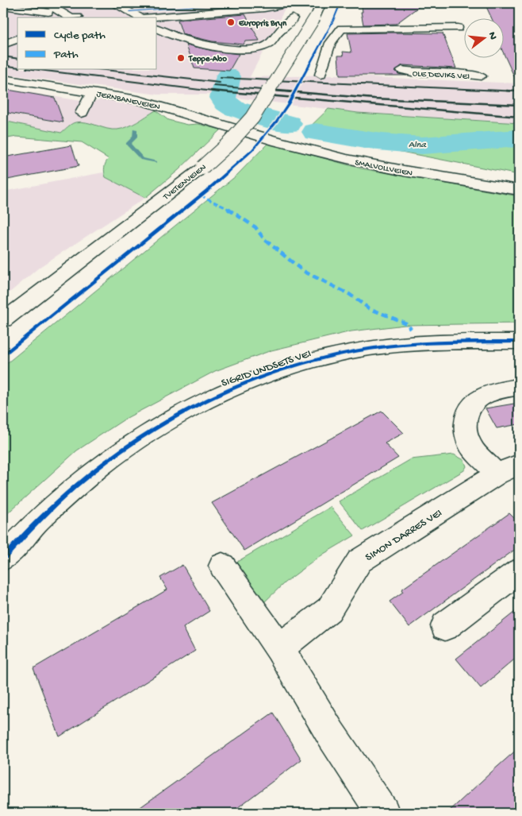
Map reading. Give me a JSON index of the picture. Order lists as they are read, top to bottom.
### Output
{
  "streets": {
    "street": [
      "OLE DEVIKS VEI",
      "JERNBANEVEIEN",
      "SMALVOLLVEIEN",
      "TVETENVEIEN",
      "SIGRID UNDSETS VEI",
      "SIMON DARRES VEI"
    ]
  },
  "crossings": [
    ["JERNBANEVEIEN", "SMALVOLLVEIEN"]
  ],
  "water": ["Alna"],
  "places": ["Europris Bryn", "Teppe-Abo"],
  "legend": ["Cycle path", "Path"],
  "north": "right"
}
